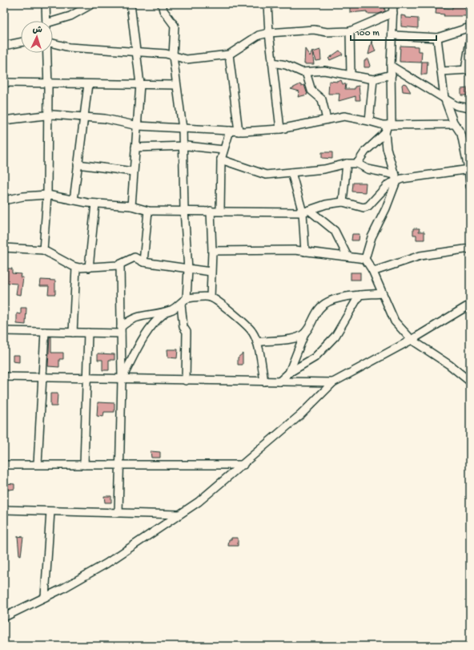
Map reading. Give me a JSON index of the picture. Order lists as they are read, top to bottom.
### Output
{
  "scale_bar": "100 m",
  "north": "top"
}
